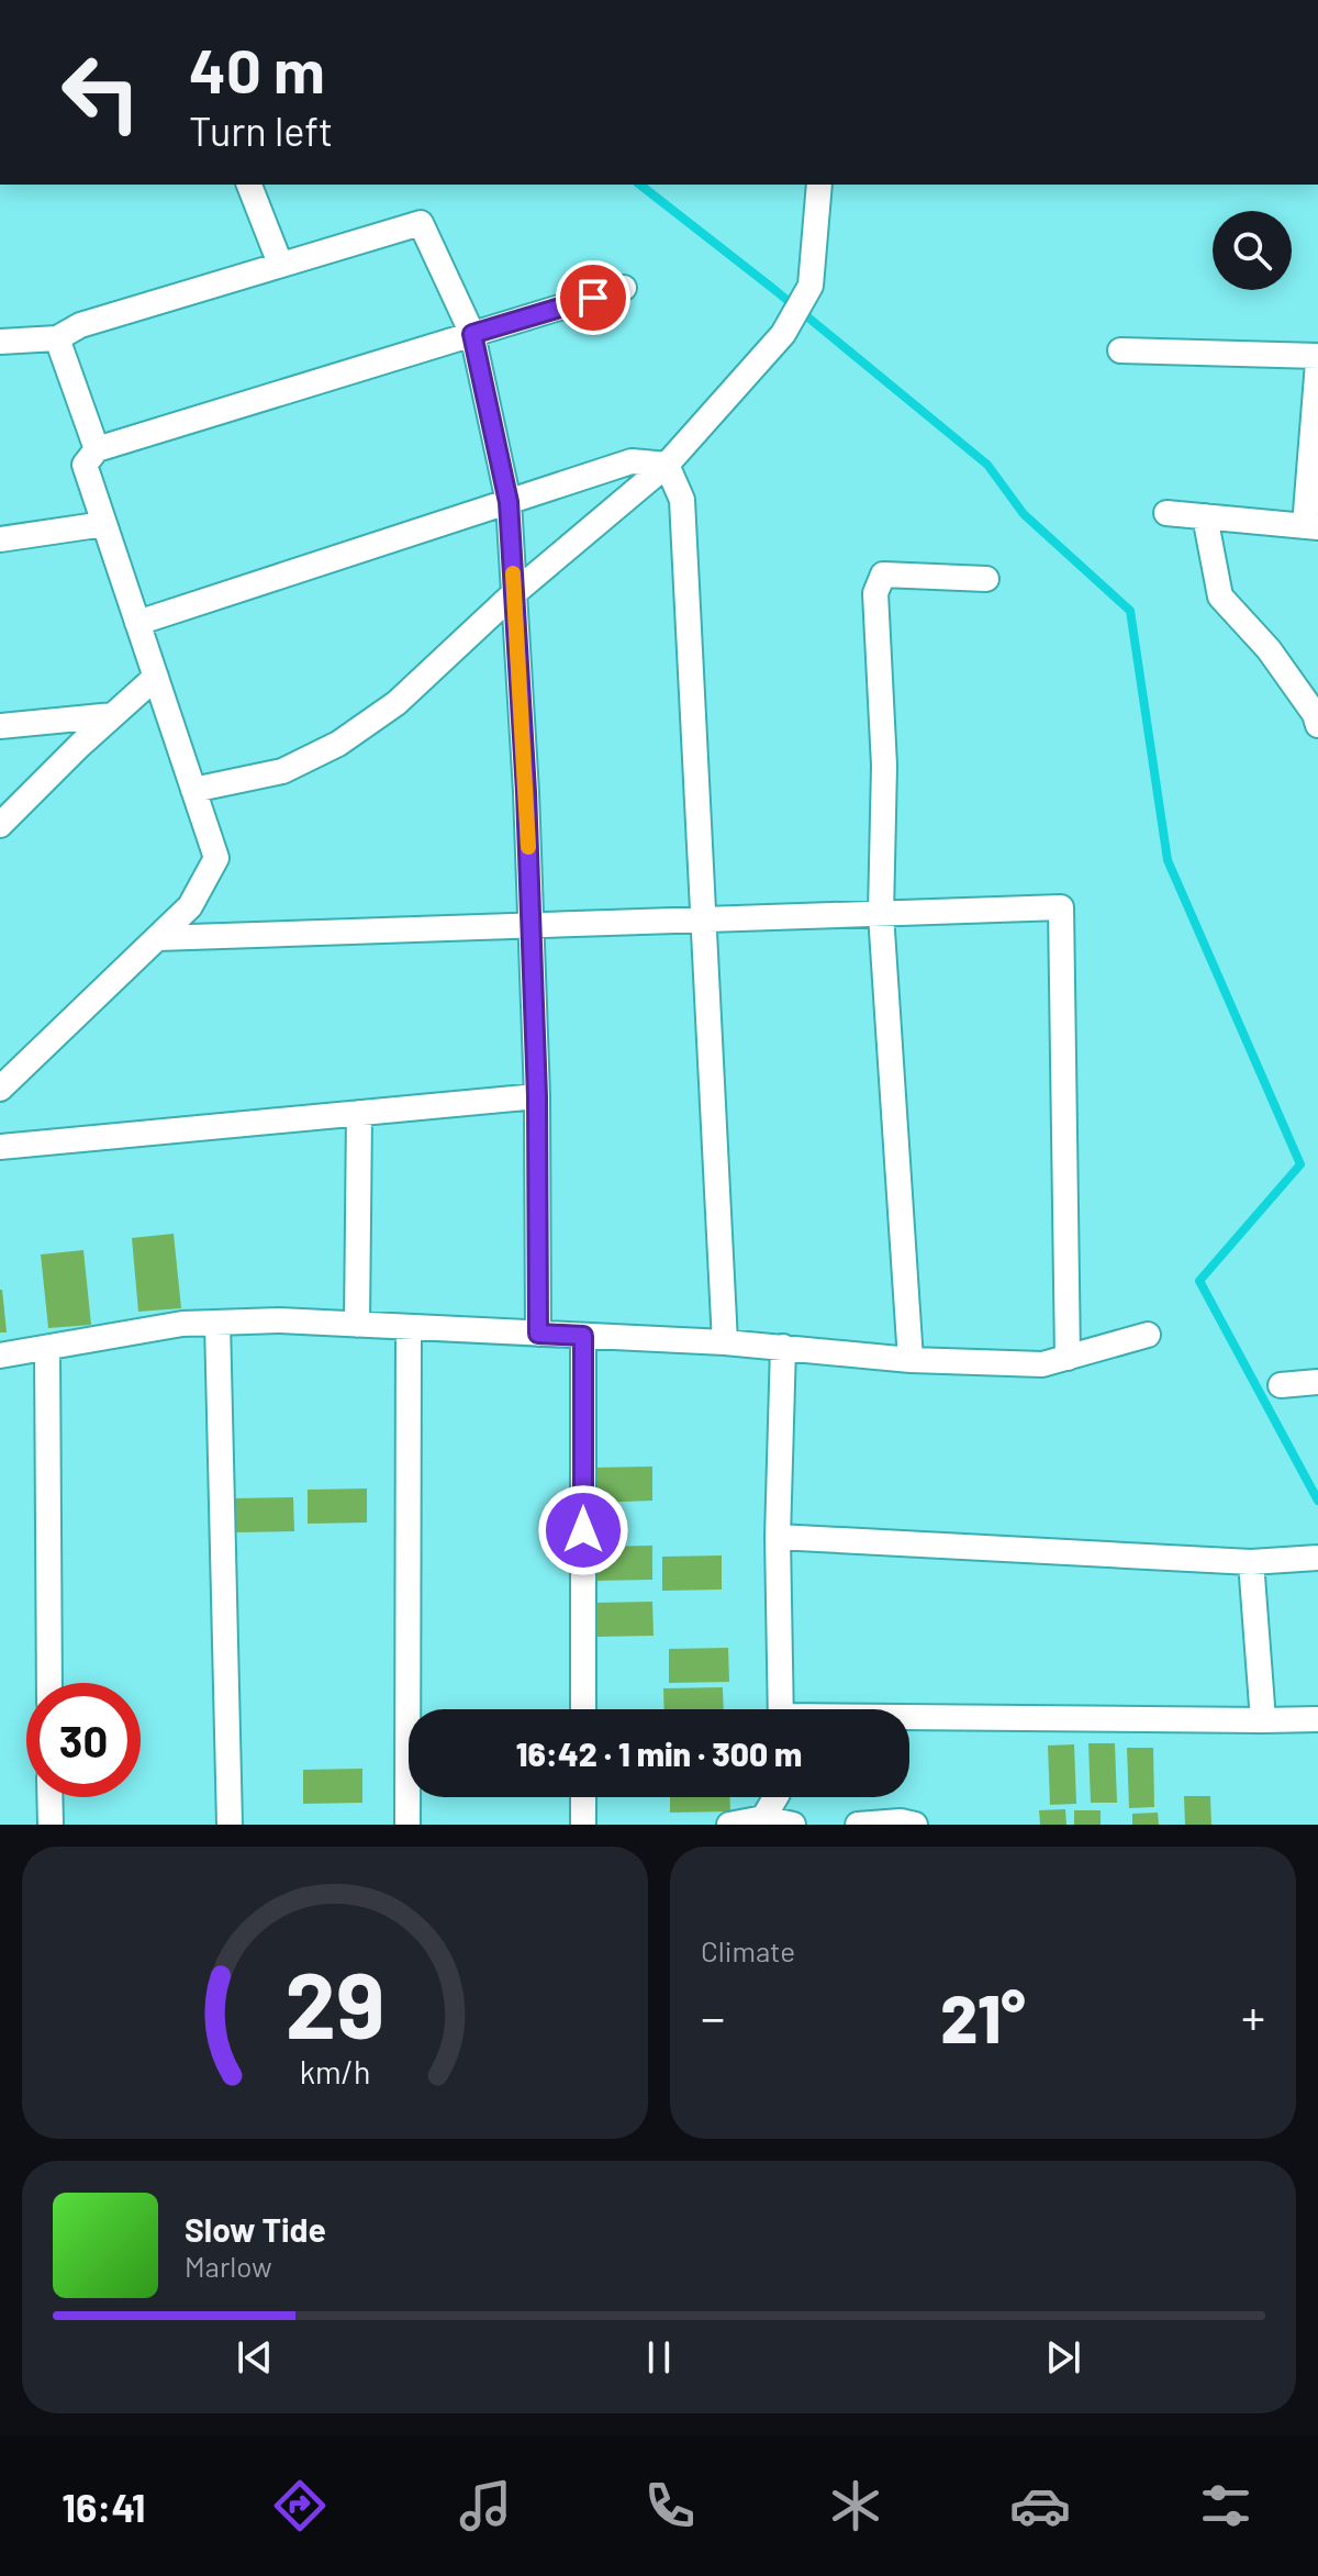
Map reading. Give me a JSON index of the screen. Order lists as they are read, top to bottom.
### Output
{
  "page": {
    "turn": ["40 m", "Turn left"],
    "limit": "30",
    "trip": "16:42 · 1 min · 300 m",
    "tile": "Climate",
    "heat": ["−", "21°", "+"],
    "song": ["Slow Tide", "Marlow"],
    "tabs": "16:41",
    "gauge": ["29", "km/h"]
  }
}
